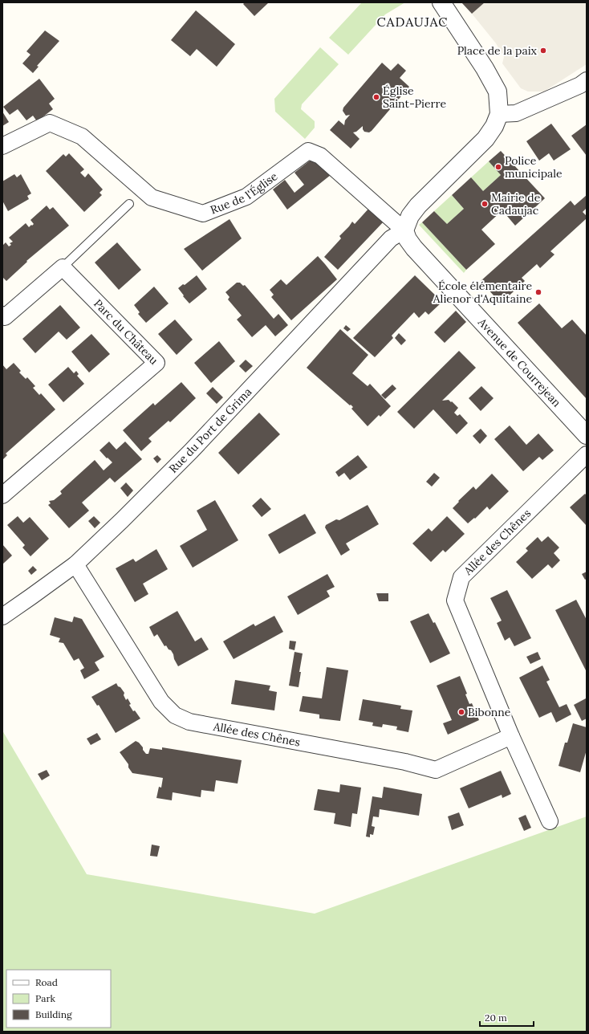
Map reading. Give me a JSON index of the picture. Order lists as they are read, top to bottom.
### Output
{
  "streets": {
    "street": [
      "Rue de l'Église",
      "Parc du Château",
      "Avenue de Courrejean",
      "Rue du Port de Grima",
      "Allée des Chênes"
    ]
  },
  "crossings": [
    ["Rue de l'Église", "Avenue de Courrejean"],
    ["Rue de l'Église", "Rue du Port de Grima"],
    ["Avenue de Courrejean", "Rue du Port de Grima"],
    ["Rue du Port de Grima", "Allée des Chênes"]
  ],
  "districts": ["CADAUJAC"],
  "places": [
    "Place de la paix",
    "Église Saint-Pierre",
    "Police municipale",
    "Mairie de Cadaujac",
    "École élémentaire Alienor d'Aquitaine",
    "Bibonne"
  ],
  "legend": ["Road", "Park", "Building"],
  "scale_bar": "20 m"
}
